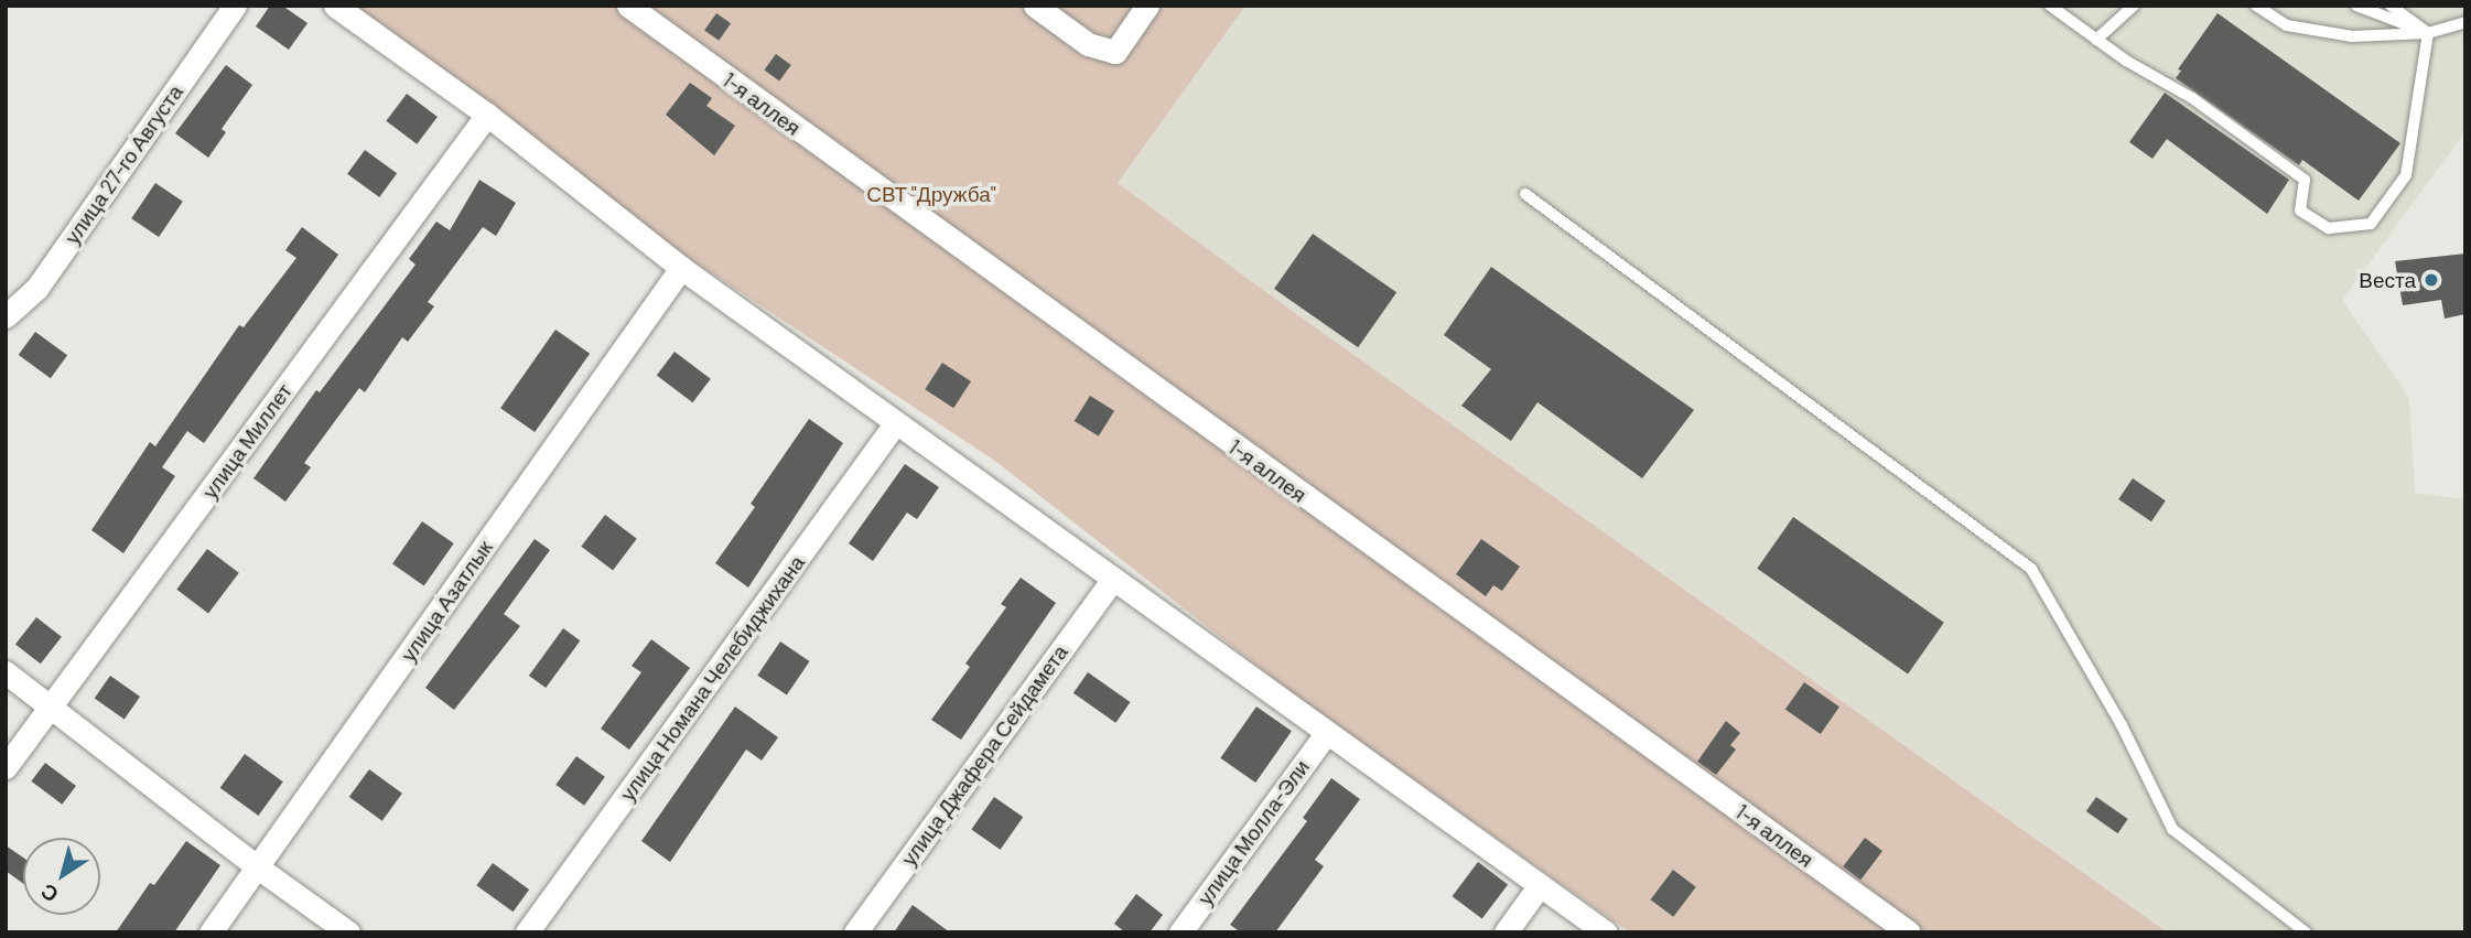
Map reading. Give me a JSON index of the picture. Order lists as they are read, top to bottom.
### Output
{
  "streets": {
    "street": [
      "1-я аллея",
      "улица 27-го Августа",
      "улица Миллет",
      "улица Азатлык",
      "улица Номана Челебиджихана",
      "улица Джафера Сейдамета",
      "улица Молла-Эли"
    ]
  },
  "parks": ["СВТ \"Дружба\""],
  "places": ["Веста"],
  "north": "bottom left"
}
